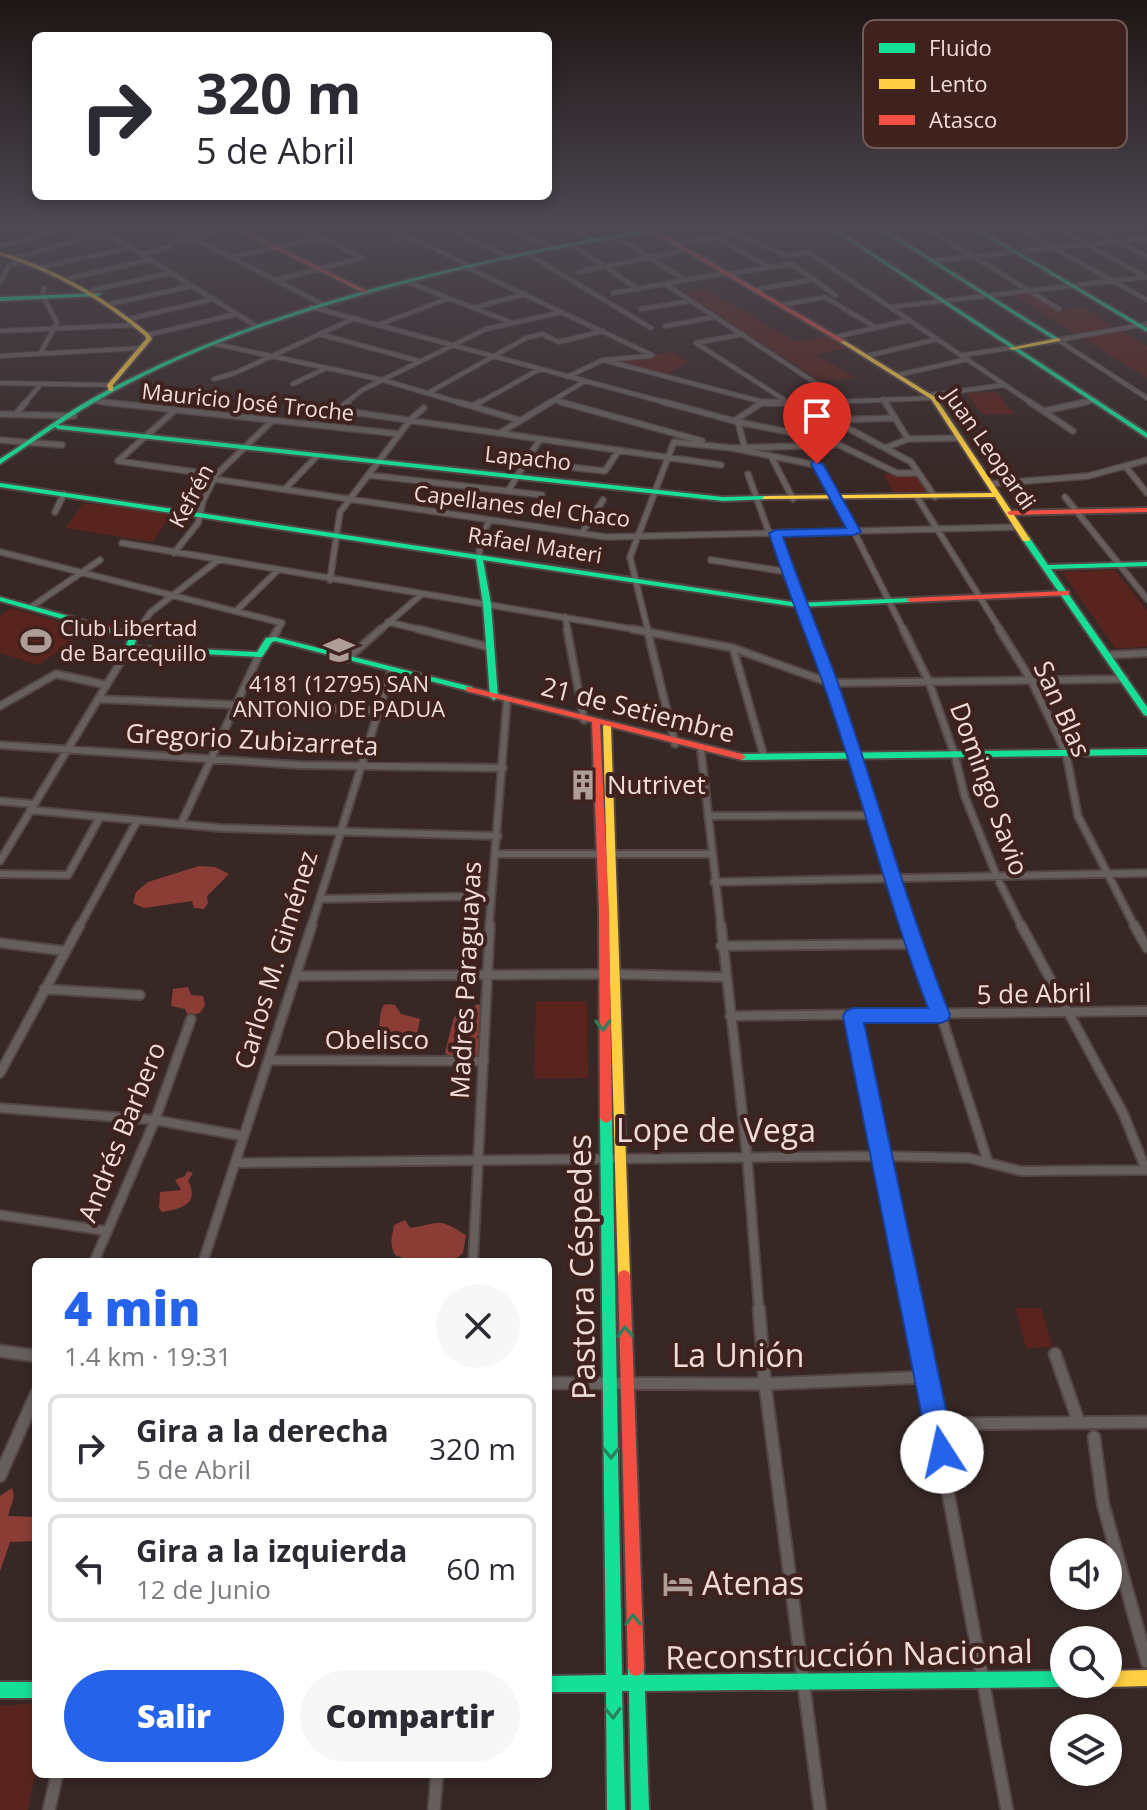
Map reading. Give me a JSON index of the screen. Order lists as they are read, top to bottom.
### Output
{
  "streets": {
    "main road": [
      "Juan Leopardi",
      "Lapacho",
      "Rafael Materi",
      "21 de Setiembre",
      "Pastora Céspedes",
      "Reconstrucción Nacional"
    ],
    "street": [
      "Mauricio José Troche",
      "Kefrén",
      "Capellanes del Chaco",
      "San Blas",
      "Gregorio Zubizarreta",
      "Domingo Savio",
      "Carlos M. Giménez",
      "Madres Paraguayas",
      "5 de Abril",
      "Obelisco",
      "Lope de Vega",
      "Andrés Barbero",
      "La Unión"
    ]
  },
  "crossings": [
    ["Mauricio José Troche", "Kefrén"],
    ["Juan Leopardi", "Lapacho"],
    ["Juan Leopardi", "Capellanes del Chaco"],
    ["Juan Leopardi", "Rafael Materi"],
    ["Lapacho", "Kefrén"],
    ["Lapacho", "Capellanes del Chaco"],
    ["Lapacho", "San Blas"],
    ["Lapacho", "Domingo Savio"],
    ["Kefrén", "Capellanes del Chaco"],
    ["Kefrén", "Rafael Materi"],
    ["Capellanes del Chaco", "San Blas"],
    ["Capellanes del Chaco", "Domingo Savio"],
    ["Rafael Materi", "San Blas"],
    ["Rafael Materi", "Domingo Savio"],
    ["San Blas", "21 de Setiembre"],
    ["21 de Setiembre", "Domingo Savio"],
    ["21 de Setiembre", "Carlos M. Giménez"],
    ["21 de Setiembre", "Madres Paraguayas"],
    ["21 de Setiembre", "Pastora Céspedes"],
    ["Gregorio Zubizarreta", "Carlos M. Giménez"],
    ["Gregorio Zubizarreta", "Madres Paraguayas"],
    ["Domingo Savio", "5 de Abril"],
    ["Domingo Savio", "Lope de Vega"],
    ["Carlos M. Giménez", "Obelisco"],
    ["Carlos M. Giménez", "Lope de Vega"],
    ["Madres Paraguayas", "Obelisco"],
    ["Madres Paraguayas", "Lope de Vega"],
    ["Lope de Vega", "Pastora Céspedes"],
    ["Pastora Céspedes", "La Unión"],
    ["Pastora Céspedes", "Reconstrucción Nacional"]
  ],
  "places": {
    "sports": ["Club Libertad de Barcequillo"],
    "school or university": ["4181 (12795) SAN ANTONIO DE PADUA"],
    "building": ["Nutrivet"],
    "hotel": ["Atenas"]
  },
  "legend": ["Fluido", "Lento", "Atasco"],
  "page": {
    "turn": ["320 m", "5 de Abril"],
    "heading": ["4 min", "1.4 km · 19:31"],
    "list": [
      {
        "name": "Gira a la derecha",
        "note": "5 de Abril",
        "value": "320 m"
      },
      {
        "name": "Gira a la izquierda",
        "note": "12 de Junio",
        "value": "60 m"
      }
    ],
    "buttons": ["Salir", "Compartir"]
  }
}
